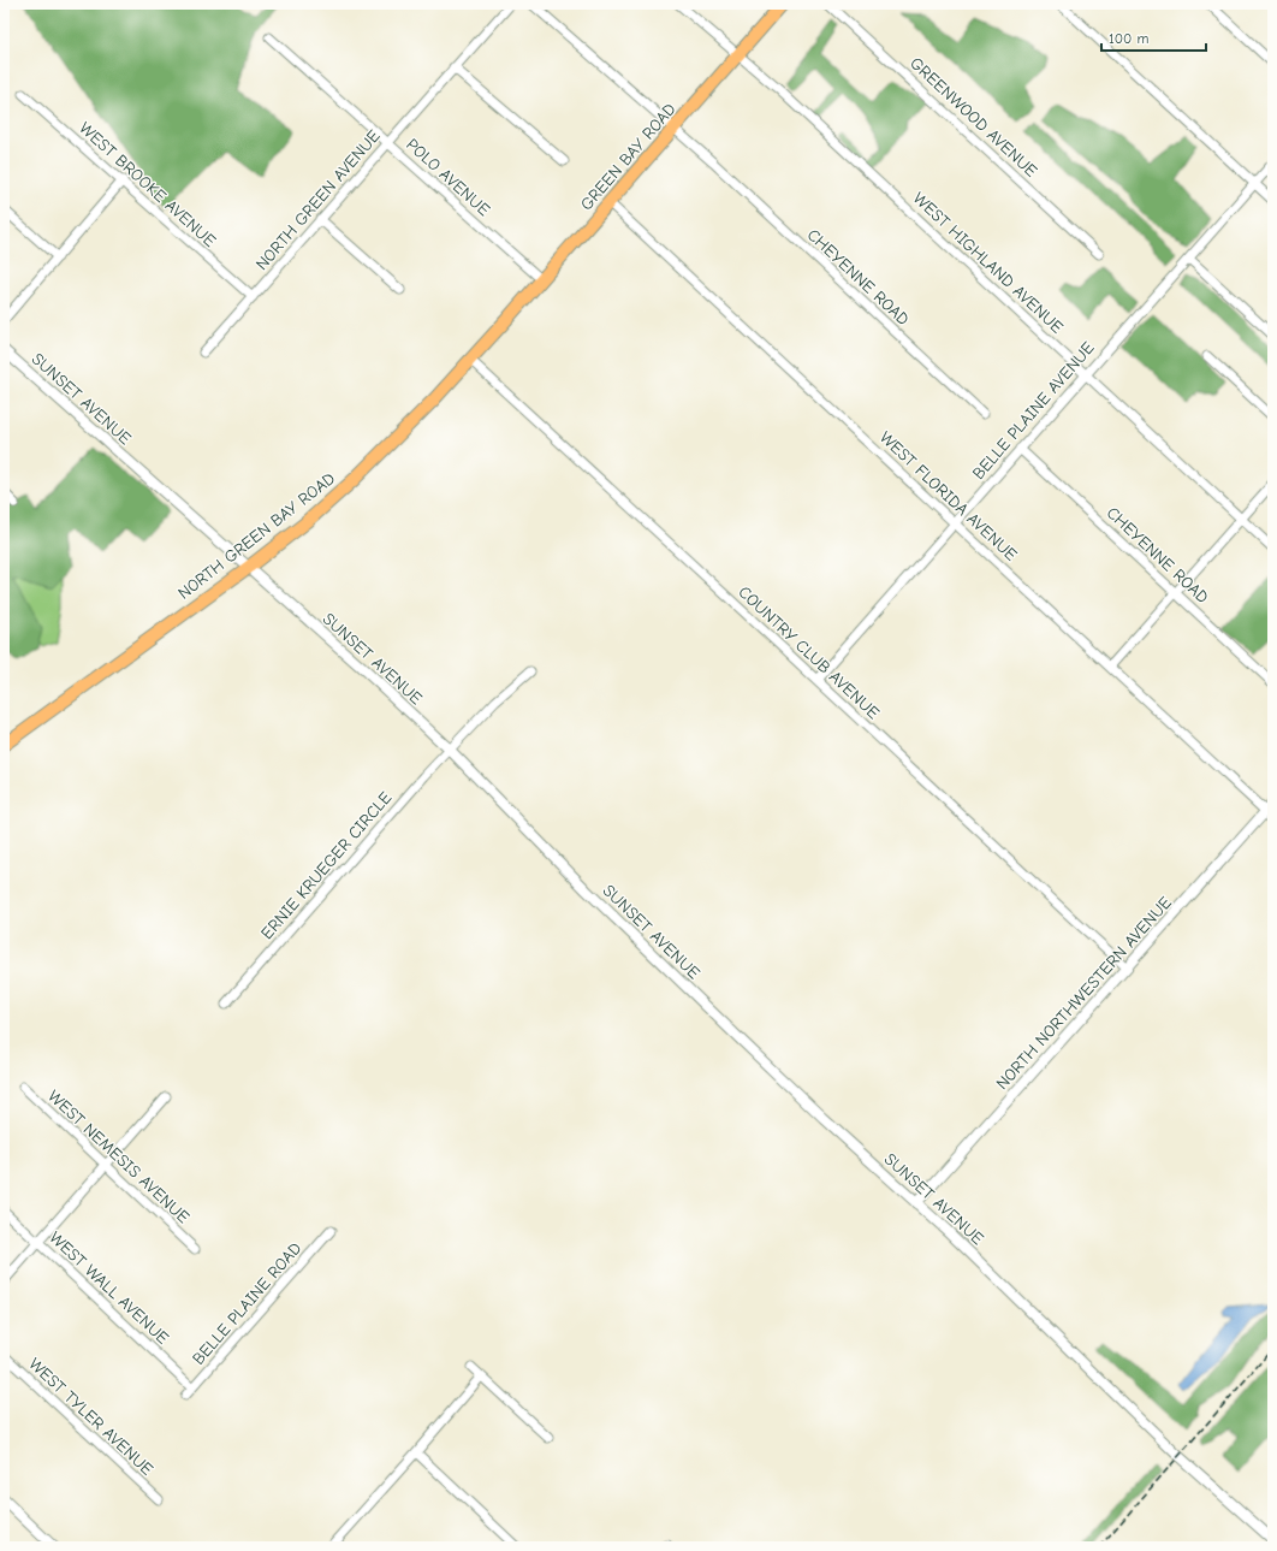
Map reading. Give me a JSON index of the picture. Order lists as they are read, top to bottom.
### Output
{
  "streets": {
    "main road": ["GREEN BAY ROAD", "NORTH GREEN BAY ROAD"],
    "street": [
      "GREENWOOD AVENUE",
      "POLO AVENUE",
      "WEST BROOKE AVENUE",
      "NORTH GREEN AVENUE",
      "WEST HIGHLAND AVENUE",
      "CHEYENNE ROAD",
      "SUNSET AVENUE",
      "BELLE PLAINE AVENUE",
      "WEST FLORIDA AVENUE",
      "COUNTRY CLUB AVENUE",
      "ERNIE KRUEGER CIRCLE",
      "NORTH NORTHWESTERN AVENUE",
      "WEST NEMESIS AVENUE",
      "WEST WALL AVENUE",
      "BELLE PLAINE ROAD",
      "WEST TYLER AVENUE"
    ]
  },
  "crossings": [
    ["GREEN BAY ROAD", "POLO AVENUE"],
    ["GREEN BAY ROAD", "WEST HIGHLAND AVENUE"],
    ["GREEN BAY ROAD", "CHEYENNE ROAD"],
    ["GREEN BAY ROAD", "WEST FLORIDA AVENUE"],
    ["GREEN BAY ROAD", "NORTH GREEN BAY ROAD"],
    ["POLO AVENUE", "NORTH GREEN AVENUE"],
    ["POLO AVENUE", "NORTH GREEN BAY ROAD"],
    ["WEST BROOKE AVENUE", "NORTH GREEN AVENUE"],
    ["WEST HIGHLAND AVENUE", "BELLE PLAINE AVENUE"],
    ["CHEYENNE ROAD", "BELLE PLAINE AVENUE"],
    ["SUNSET AVENUE", "NORTH GREEN BAY ROAD"],
    ["SUNSET AVENUE", "ERNIE KRUEGER CIRCLE"],
    ["SUNSET AVENUE", "NORTH NORTHWESTERN AVENUE"],
    ["BELLE PLAINE AVENUE", "WEST FLORIDA AVENUE"],
    ["BELLE PLAINE AVENUE", "COUNTRY CLUB AVENUE"],
    ["WEST FLORIDA AVENUE", "NORTH NORTHWESTERN AVENUE"],
    ["NORTH GREEN BAY ROAD", "COUNTRY CLUB AVENUE"],
    ["COUNTRY CLUB AVENUE", "NORTH NORTHWESTERN AVENUE"],
    ["WEST WALL AVENUE", "BELLE PLAINE ROAD"]
  ],
  "scale_bar": "100 m"
}
